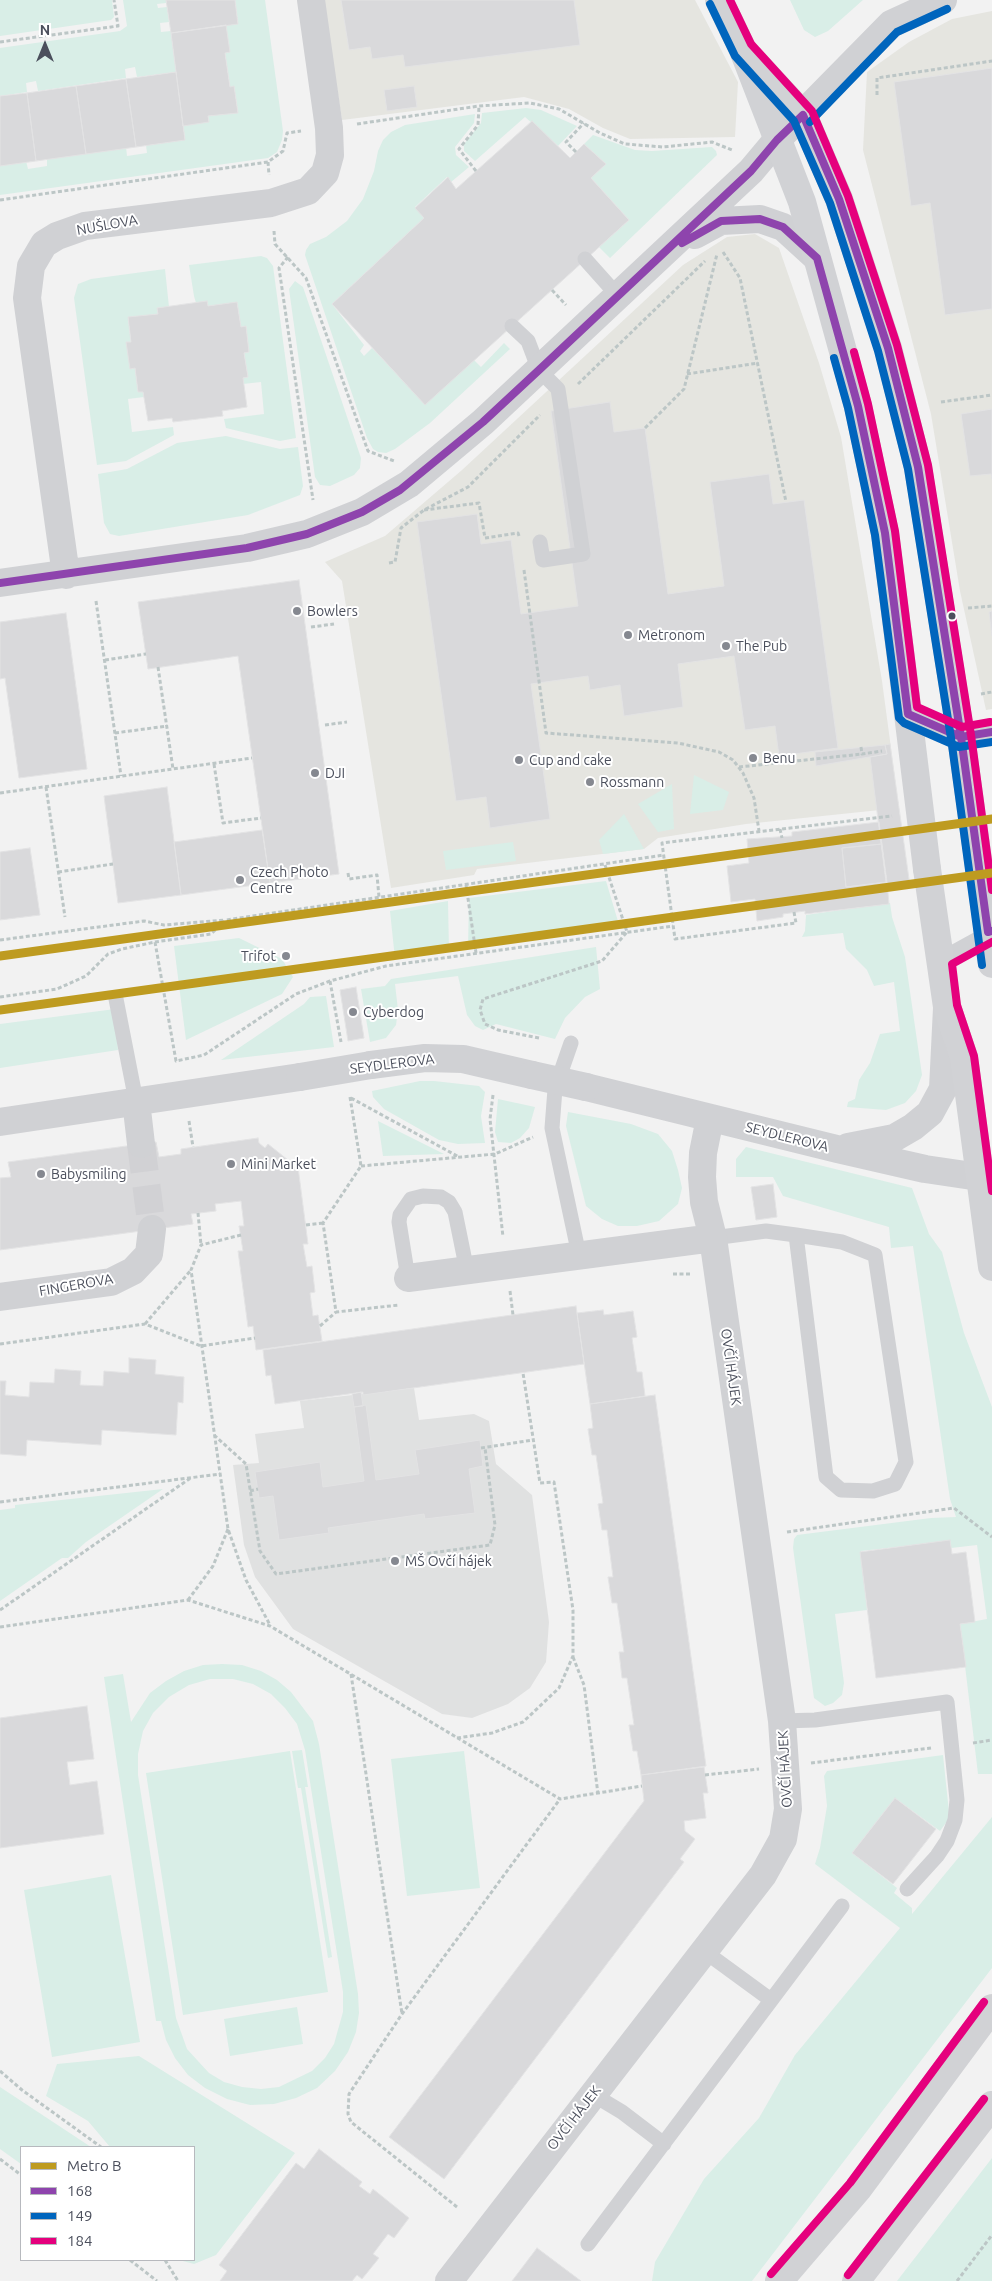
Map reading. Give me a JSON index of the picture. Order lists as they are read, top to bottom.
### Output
{
  "streets": {
    "street": [
      "NUŠLOVA",
      "SEYDLEROVA",
      "FINGEROVA",
      "OVČÍ HÁJEK"
    ]
  },
  "crossings": [
    ["SEYDLEROVA", "OVČÍ HÁJEK"]
  ],
  "places": [
    "Bowlers",
    "Metronom",
    "The Pub",
    "Benu",
    "Cup and cake",
    "DJI",
    "Rossmann",
    "Czech Photo Centre",
    "Trifot",
    "Cyberdog",
    "Mini Market",
    "Babysmiling",
    "MŠ Ovčí hájek"
  ],
  "lines": [
    "transit line 184",
    "transit line 149",
    "transit line 168",
    "metro line B"
  ],
  "legend": [
    "Metro B",
    "168",
    "149",
    "184"
  ],
  "north": "top"
}
